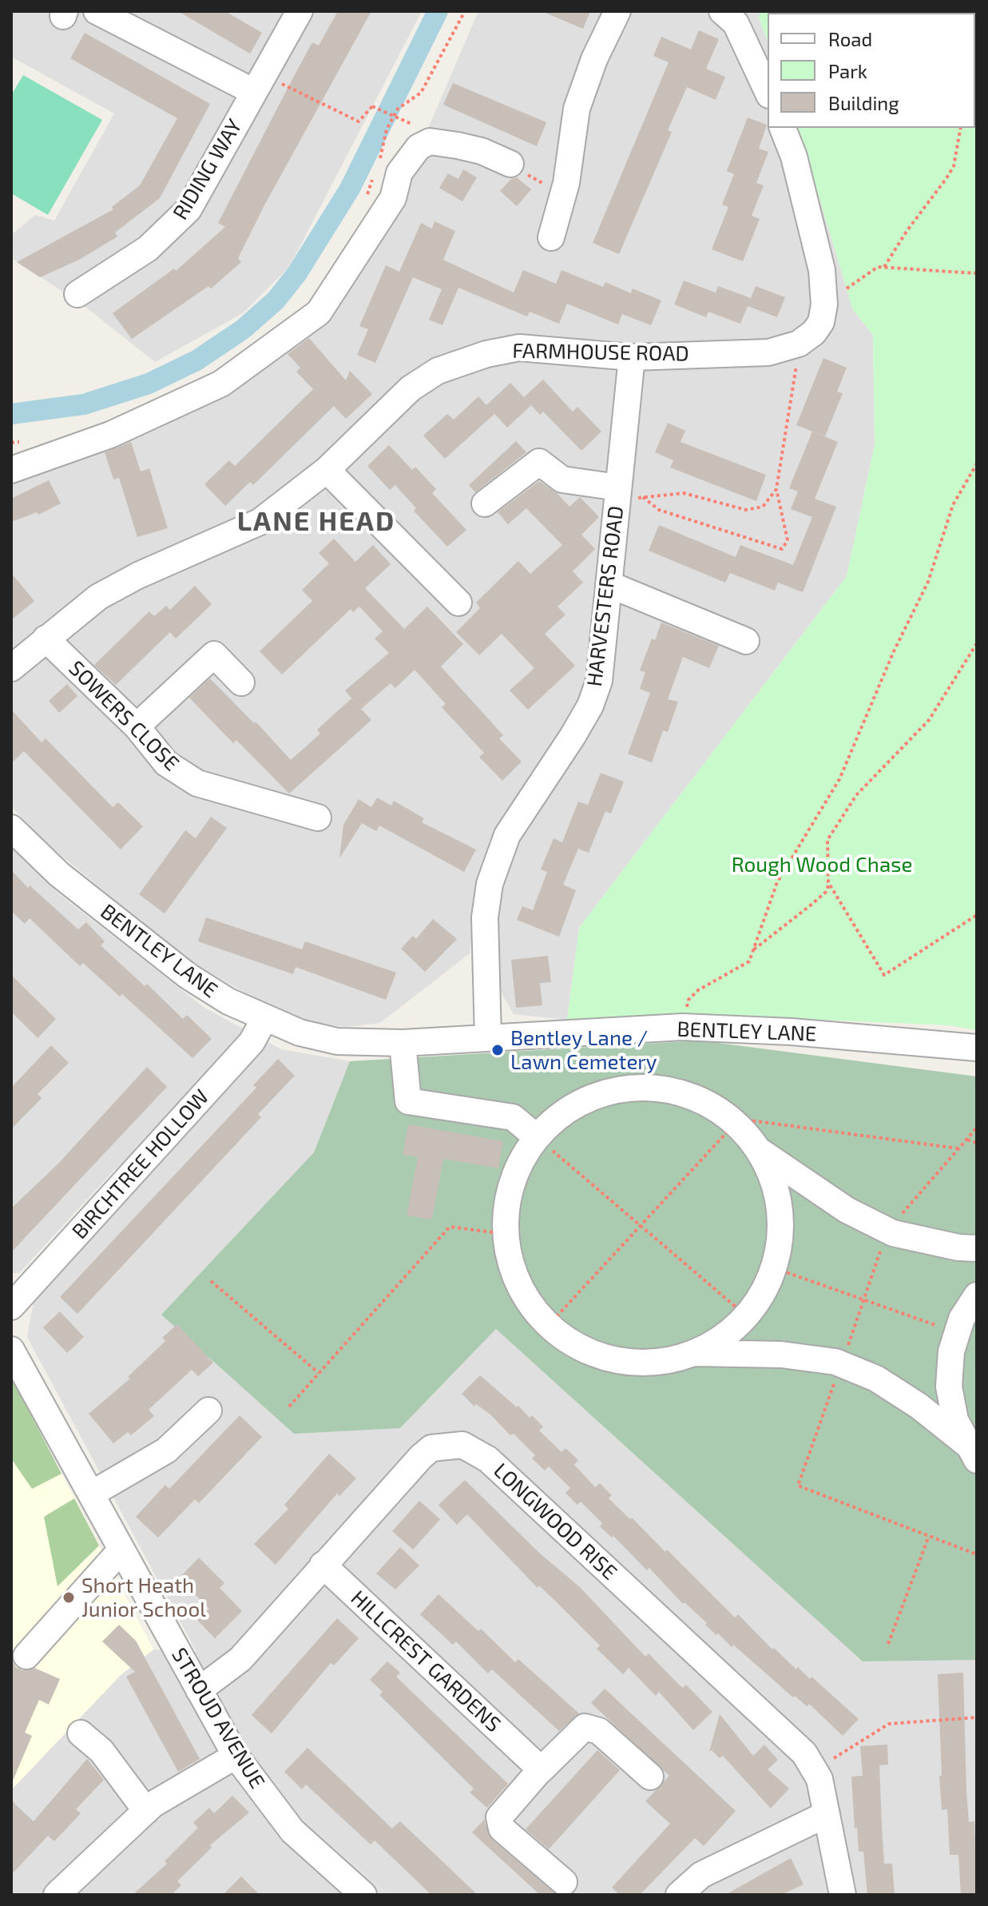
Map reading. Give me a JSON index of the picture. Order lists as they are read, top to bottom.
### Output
{
  "streets": {
    "street": [
      "RIDING WAY",
      "FARMHOUSE ROAD",
      "HARVESTERS ROAD",
      "SOWERS CLOSE",
      "BENTLEY LANE",
      "BIRCHTREE HOLLOW",
      "LONGWOOD RISE",
      "HILLCREST GARDENS",
      "STROUD AVENUE"
    ]
  },
  "crossings": [
    ["FARMHOUSE ROAD", "HARVESTERS ROAD"],
    ["FARMHOUSE ROAD", "SOWERS CLOSE"],
    ["HARVESTERS ROAD", "BENTLEY LANE"],
    ["BENTLEY LANE", "BIRCHTREE HOLLOW"],
    ["LONGWOOD RISE", "HILLCREST GARDENS"],
    ["LONGWOOD RISE", "STROUD AVENUE"]
  ],
  "districts": ["LANE HEAD"],
  "parks": ["Rough Wood Chase"],
  "places": ["Bentley Lane / Lawn Cemetery", "Short Heath Junior School"],
  "legend": ["Road", "Park", "Building"]
}
